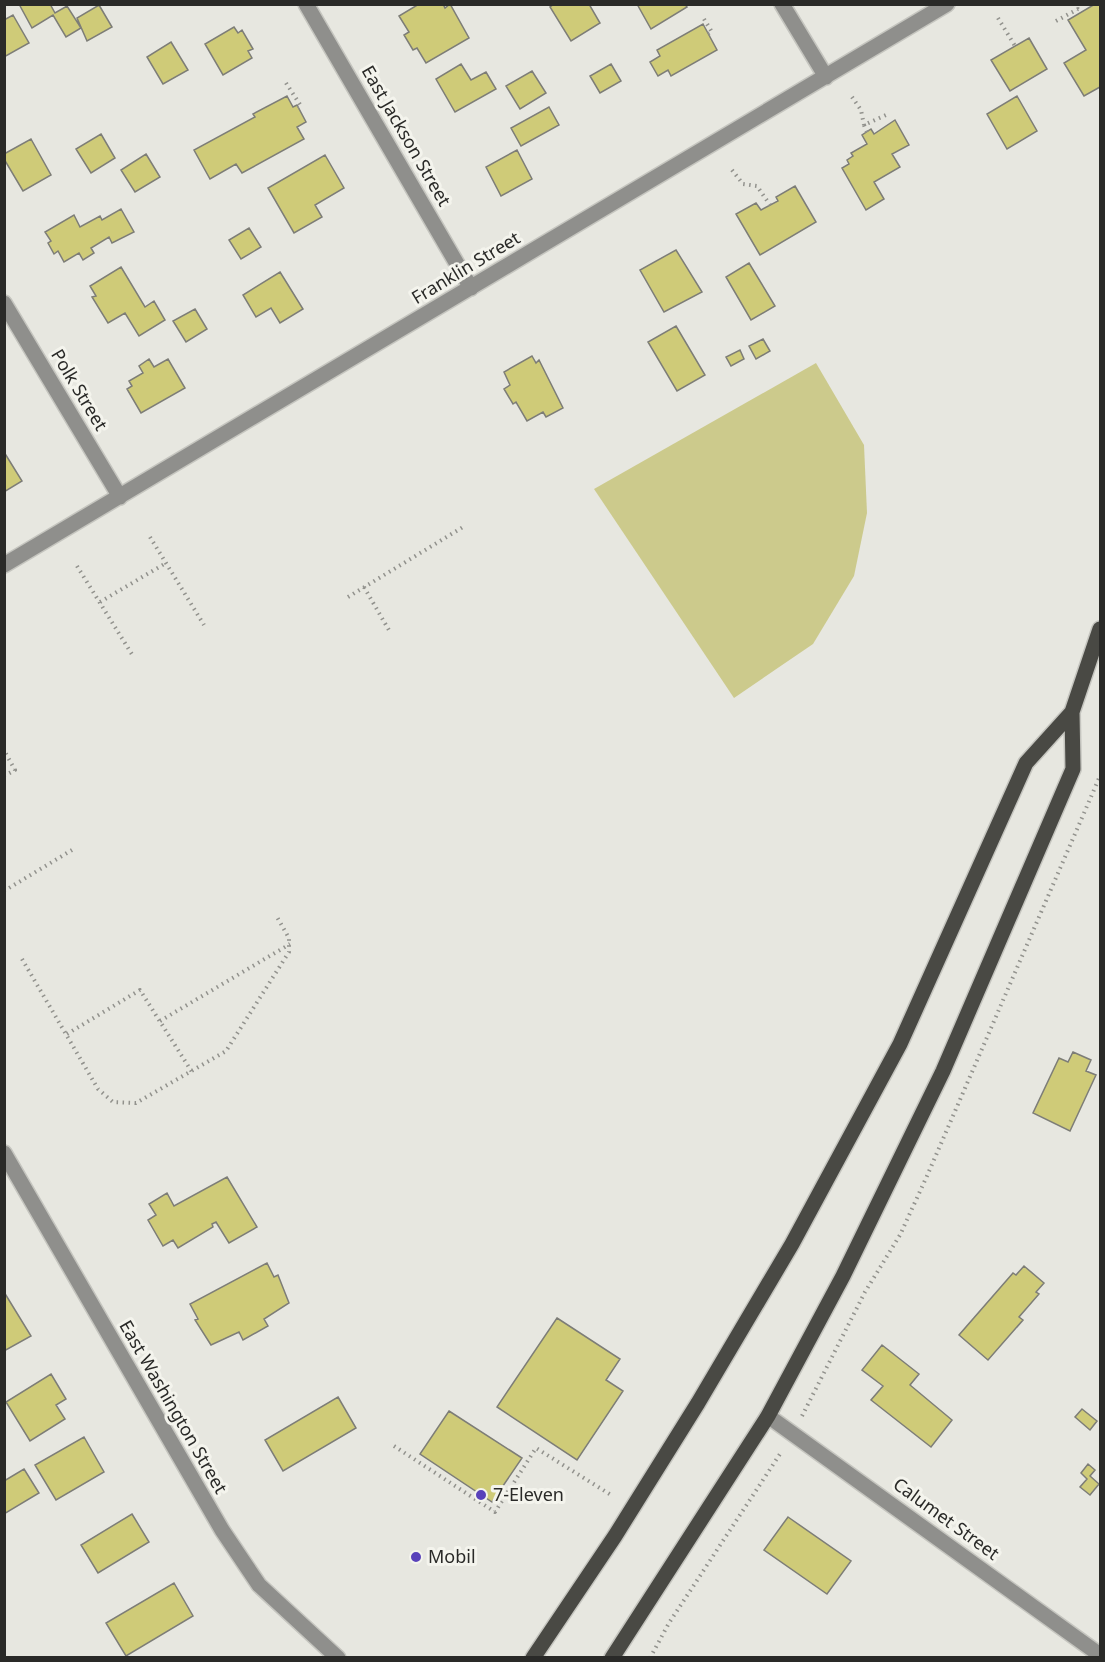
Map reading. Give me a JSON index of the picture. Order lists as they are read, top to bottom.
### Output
{
  "streets": {
    "street": [
      "East Jackson Street",
      "Franklin Street",
      "Polk Street",
      "East Washington Street",
      "Calumet Street"
    ]
  },
  "crossings": [
    ["East Jackson Street", "Franklin Street"],
    ["Franklin Street", "Polk Street"]
  ],
  "places": ["7-Eleven", "Mobil"]
}
